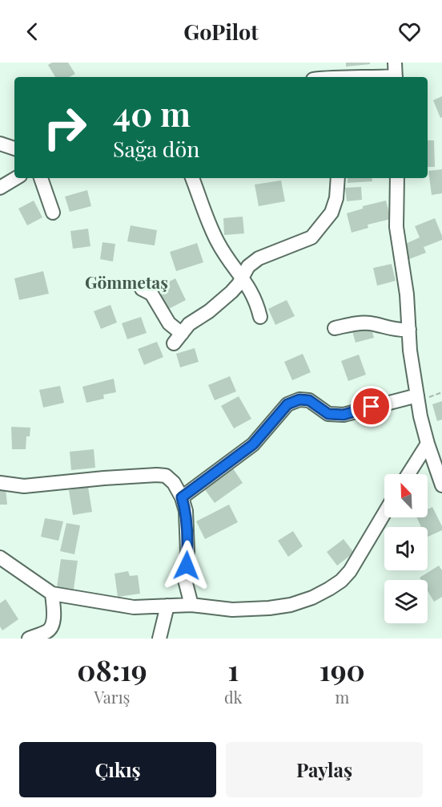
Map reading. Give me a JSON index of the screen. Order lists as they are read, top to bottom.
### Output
{
  "districts": ["Gömmetaş"],
  "north": "top left",
  "page": {
    "header": "GoPilot",
    "turn": ["40 m", "Sağa dön"],
    "eta": [
      "08:19",
      "Varış",
      "1",
      "dk",
      "190",
      "m"
    ],
    "buttons": ["Çıkış", "Paylaş"]
  }
}
